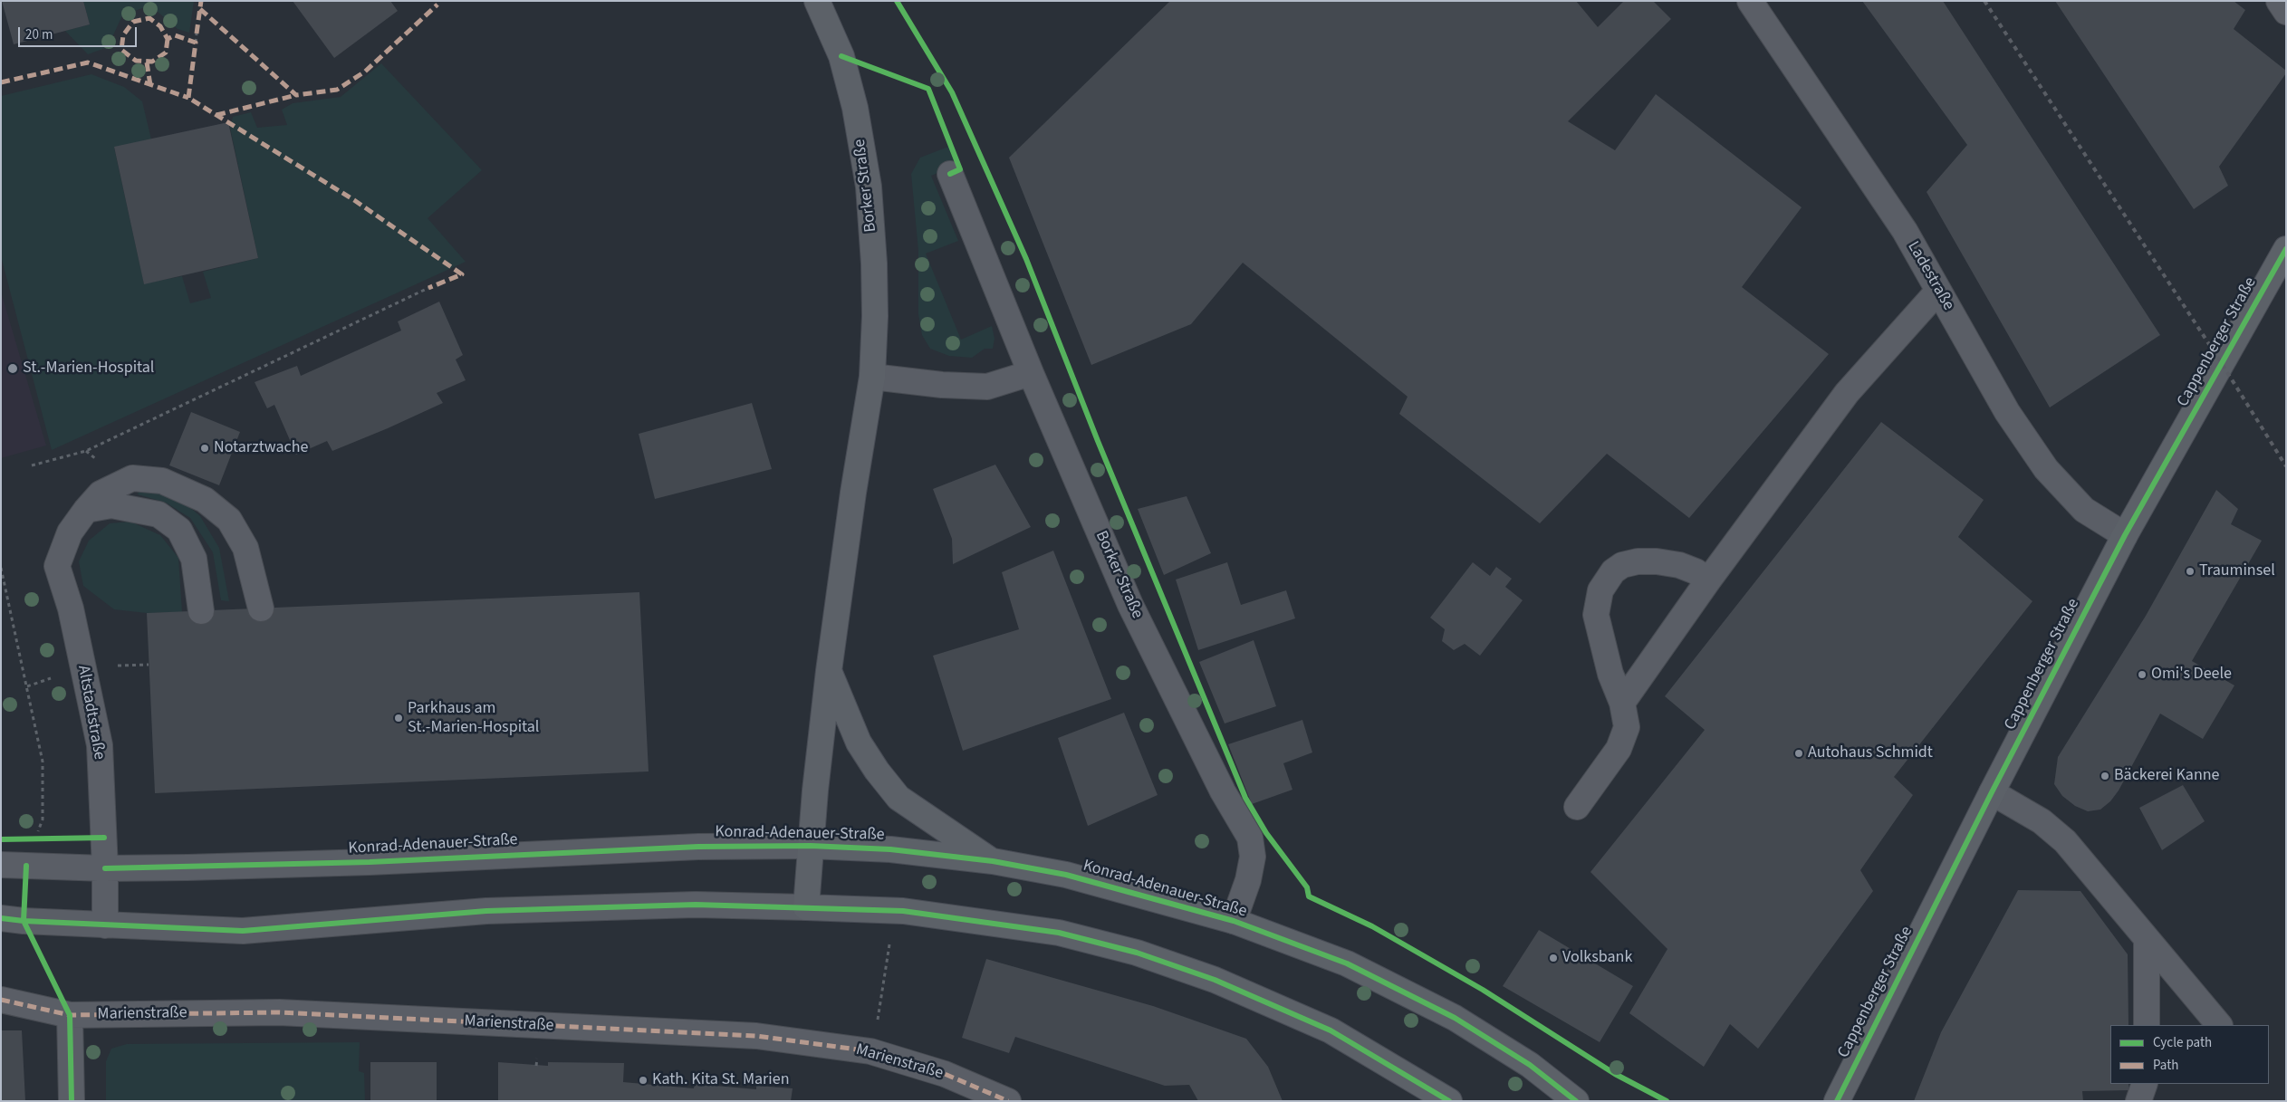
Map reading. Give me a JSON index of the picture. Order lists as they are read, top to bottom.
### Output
{
  "streets": {
    "main road": ["Borker Straße", "Cappenberger Straße", "Konrad-Adenauer-Straße"],
    "street": ["Ladestraße", "Altstadtstraße", "Marienstraße"]
  },
  "crossings": [
    ["Borker Straße", "Konrad-Adenauer-Straße"],
    ["Ladestraße", "Cappenberger Straße"],
    ["Altstadtstraße", "Konrad-Adenauer-Straße"]
  ],
  "places": [
    "St.-Marien-Hospital",
    "Notarztwache",
    "Trauminsel",
    "Omi's Deele",
    "Parkhaus am St.-Marien-Hospital",
    "Autohaus Schmidt",
    "Bäckerei Kanne",
    "Volksbank",
    "Kath. Kita St. Marien"
  ],
  "legend": ["Cycle path", "Path"],
  "scale_bar": "20 m"
}
